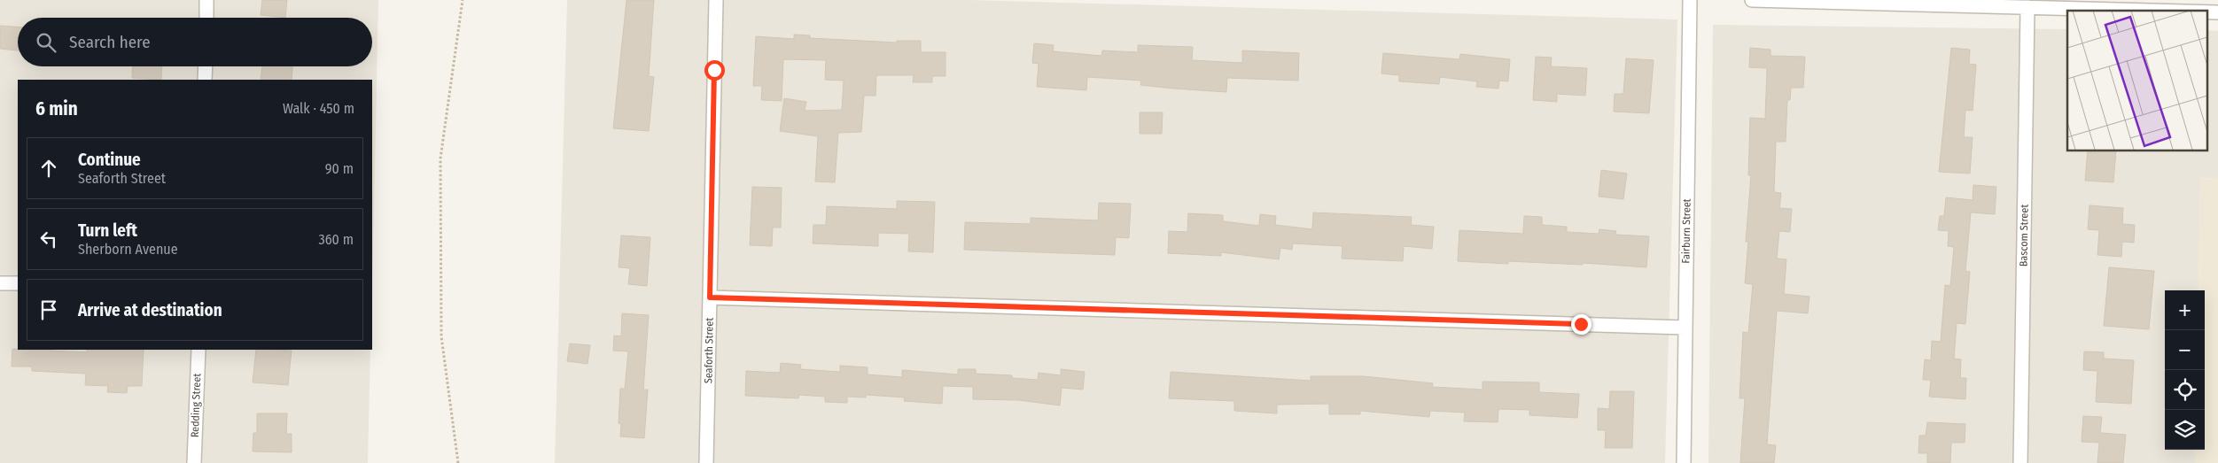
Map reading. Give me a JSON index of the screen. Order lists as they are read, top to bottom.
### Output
{
  "streets": {
    "street": [
      "Fairburn Street",
      "Bascom Street",
      "Seaforth Street",
      "Redding Street"
    ]
  },
  "page": {
    "search": "Search here",
    "heading": ["6 min", "Walk · 450 m"],
    "list": [
      ["Continue", "Seaforth Street", "90 m"],
      ["Turn left", "Sherborn Avenue", "360 m"],
      "Arrive at destination"
    ],
    "map_buttons": ["+", "−"]
  }
}
